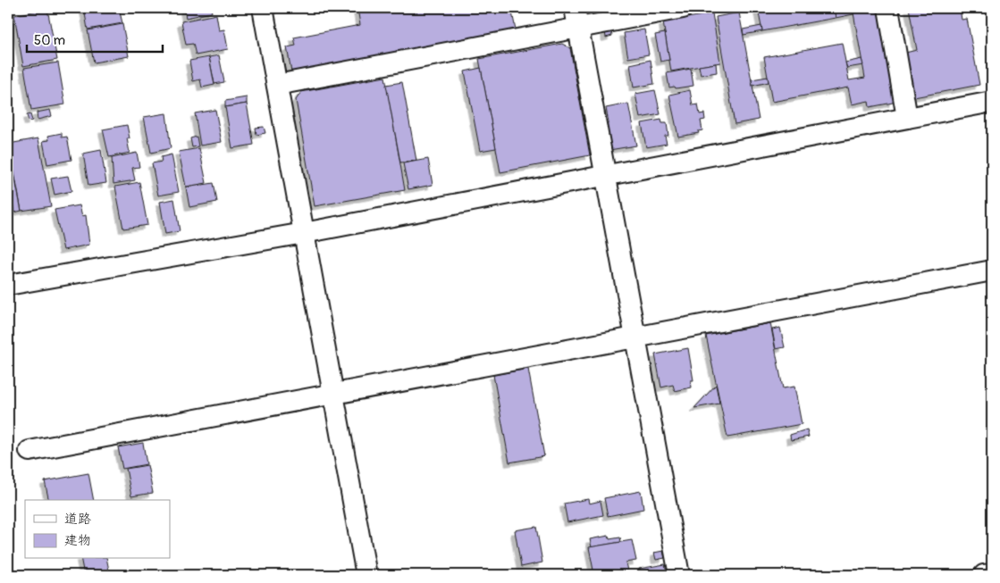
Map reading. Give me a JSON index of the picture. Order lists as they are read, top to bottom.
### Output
{
  "legend": ["道路", "建物"],
  "scale_bar": "50 m"
}
